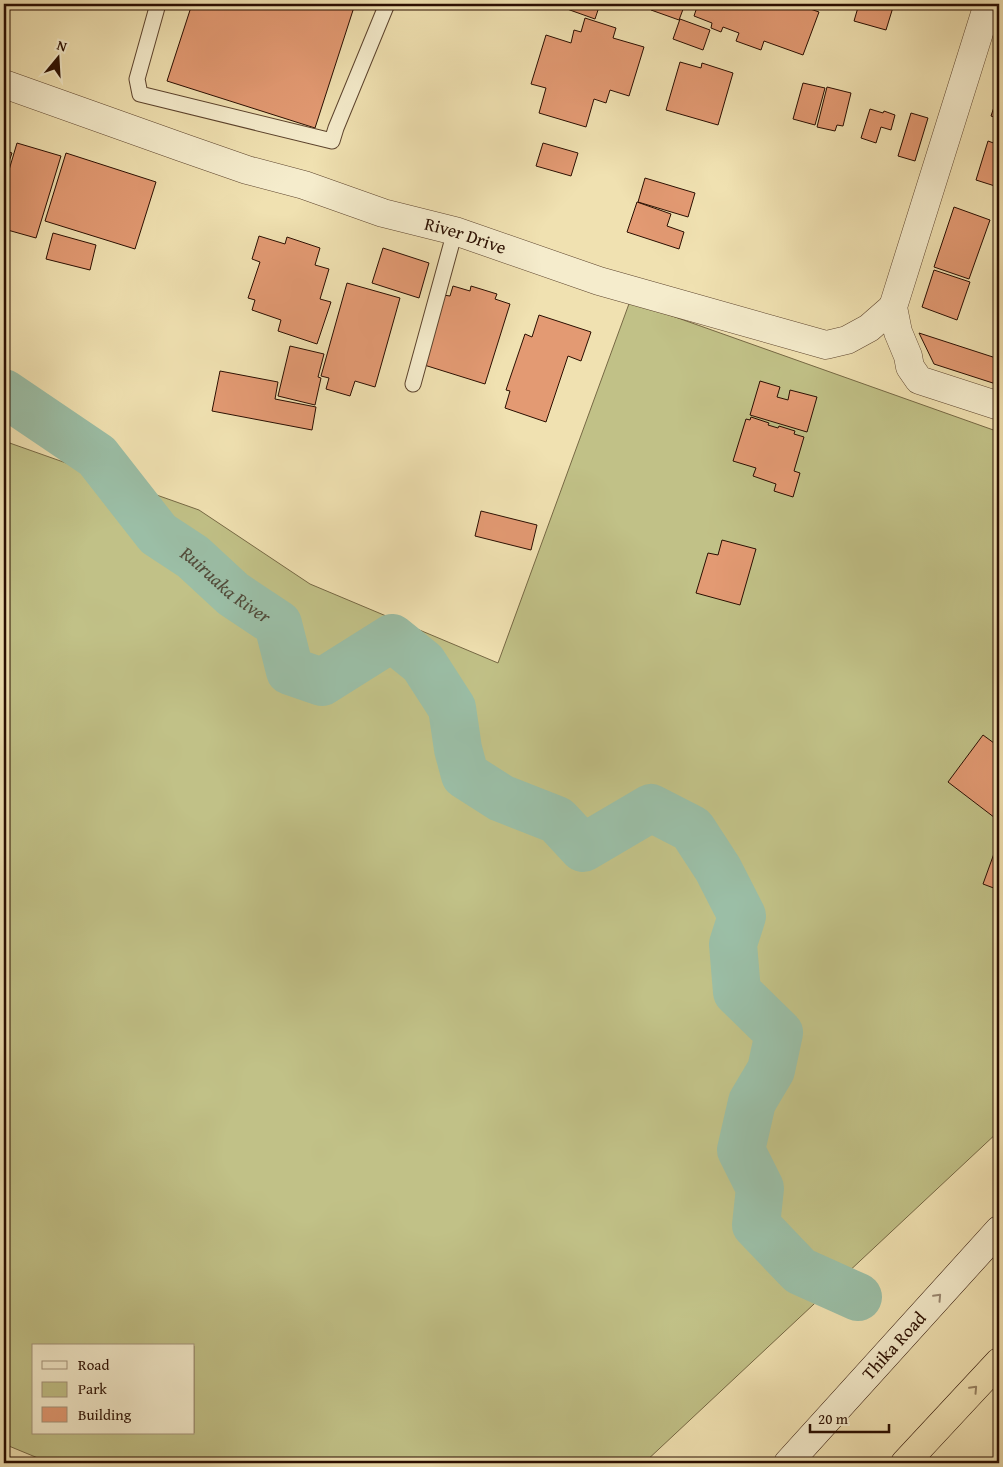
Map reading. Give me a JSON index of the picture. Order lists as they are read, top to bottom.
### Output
{
  "streets": {
    "street": ["River Drive", "Thika Road"]
  },
  "one_way": ["Thika Road"],
  "water": ["Ruiruaka River"],
  "legend": ["Road", "Park", "Building"],
  "scale_bar": "20 m",
  "north": "top"
}
